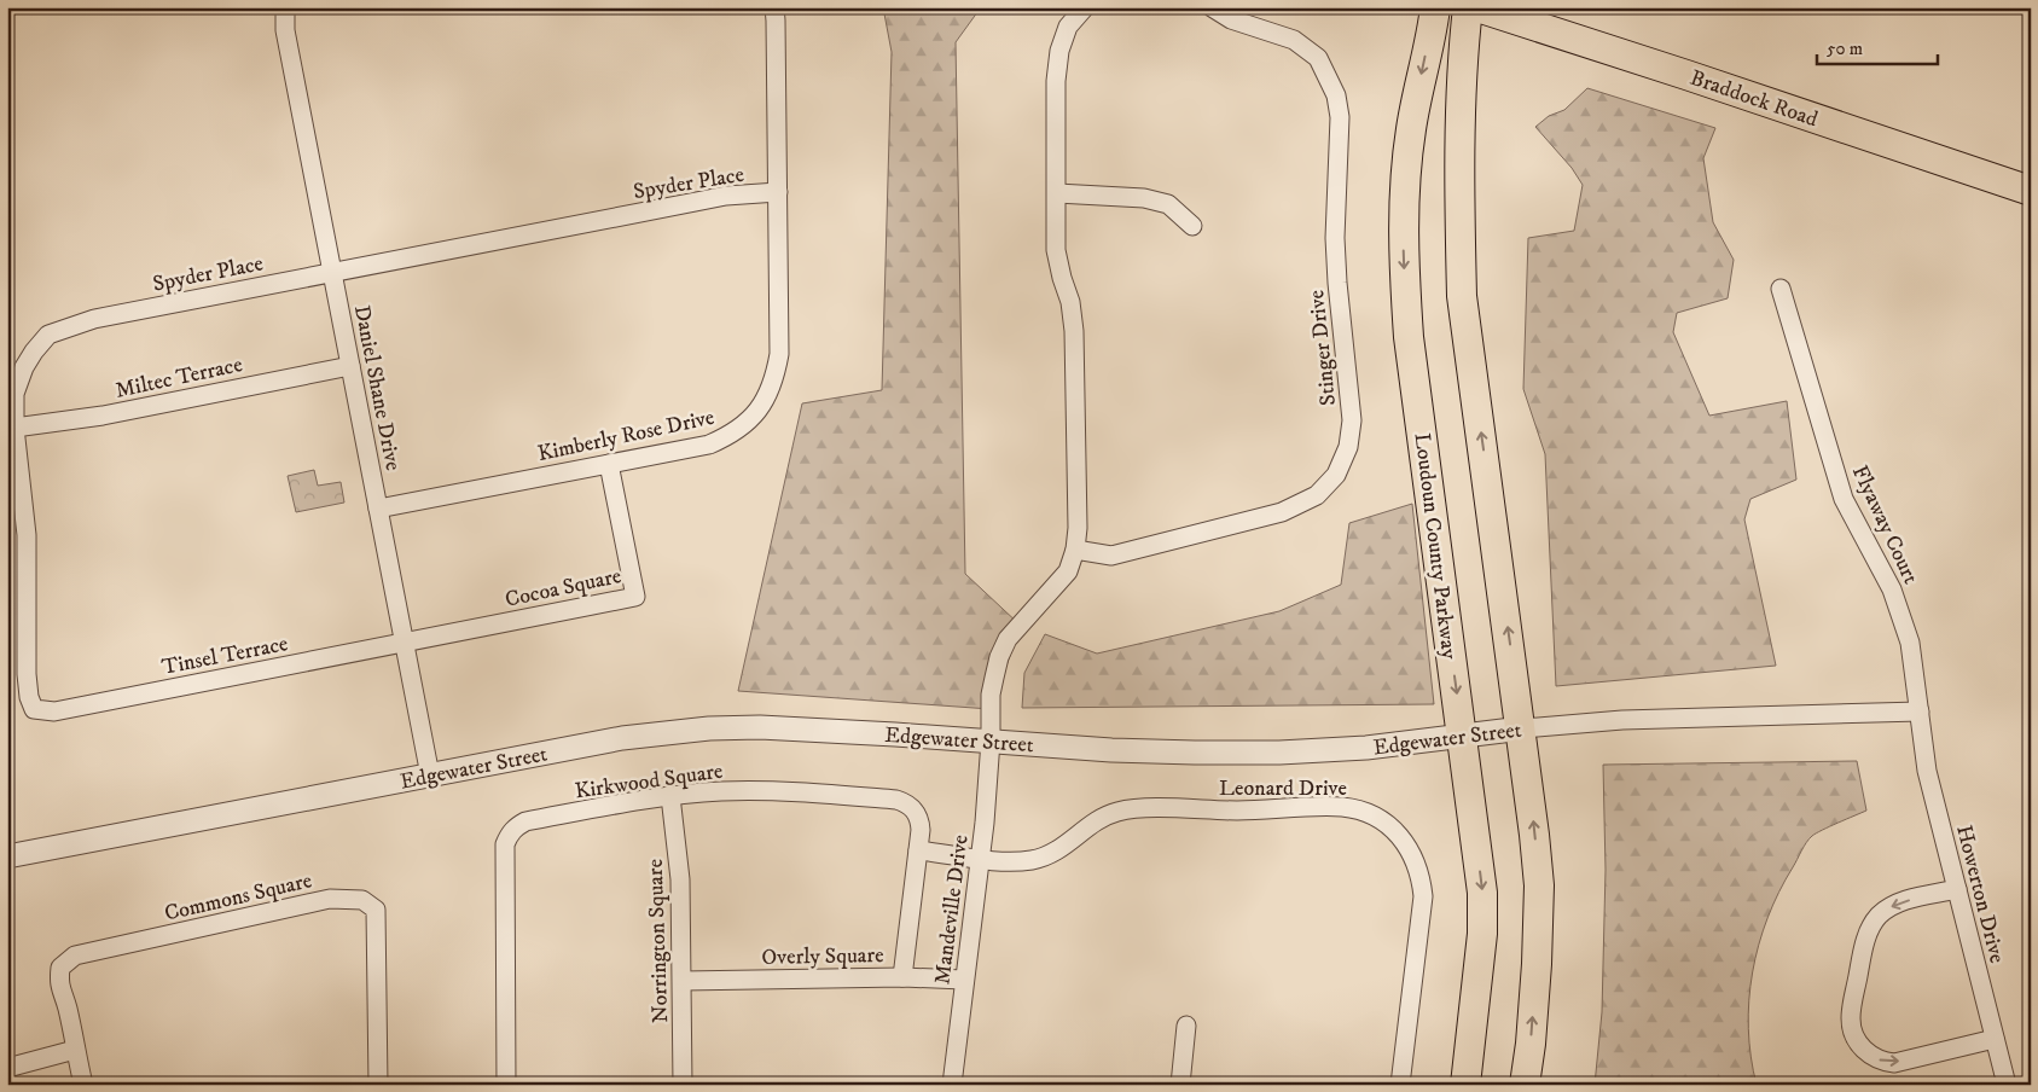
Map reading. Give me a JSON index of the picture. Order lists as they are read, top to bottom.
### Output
{
  "streets": {
    "main road": ["Braddock Road", "Loudoun County Parkway"],
    "street": [
      "Spyder Place",
      "Stinger Drive",
      "Miltec Terrace",
      "Daniel Shane Drive",
      "Kimberly Rose Drive",
      "Flyaway Court",
      "Cocoa Square",
      "Tinsel Terrace",
      "Edgewater Street",
      "Kirkwood Square",
      "Leonard Drive",
      "Howerton Drive",
      "Commons Square",
      "Mandeville Drive",
      "Norrington Square",
      "Overly Square"
    ]
  },
  "crossings": [
    ["Spyder Place", "Miltec Terrace"],
    ["Spyder Place", "Daniel Shane Drive"],
    ["Spyder Place", "Kimberly Rose Drive"],
    ["Spyder Place", "Tinsel Terrace"],
    ["Miltec Terrace", "Daniel Shane Drive"],
    ["Daniel Shane Drive", "Kimberly Rose Drive"],
    ["Daniel Shane Drive", "Cocoa Square"],
    ["Daniel Shane Drive", "Tinsel Terrace"],
    ["Daniel Shane Drive", "Edgewater Street"],
    ["Kimberly Rose Drive", "Cocoa Square"],
    ["Flyaway Court", "Edgewater Street"],
    ["Flyaway Court", "Howerton Drive"],
    ["Loudoun County Parkway", "Edgewater Street"],
    ["Cocoa Square", "Tinsel Terrace"],
    ["Edgewater Street", "Howerton Drive"],
    ["Edgewater Street", "Mandeville Drive"],
    ["Kirkwood Square", "Leonard Drive"],
    ["Kirkwood Square", "Norrington Square"],
    ["Kirkwood Square", "Overly Square"],
    ["Leonard Drive", "Mandeville Drive"],
    ["Mandeville Drive", "Overly Square"],
    ["Norrington Square", "Overly Square"]
  ],
  "scale_bar": "50 m"
}
